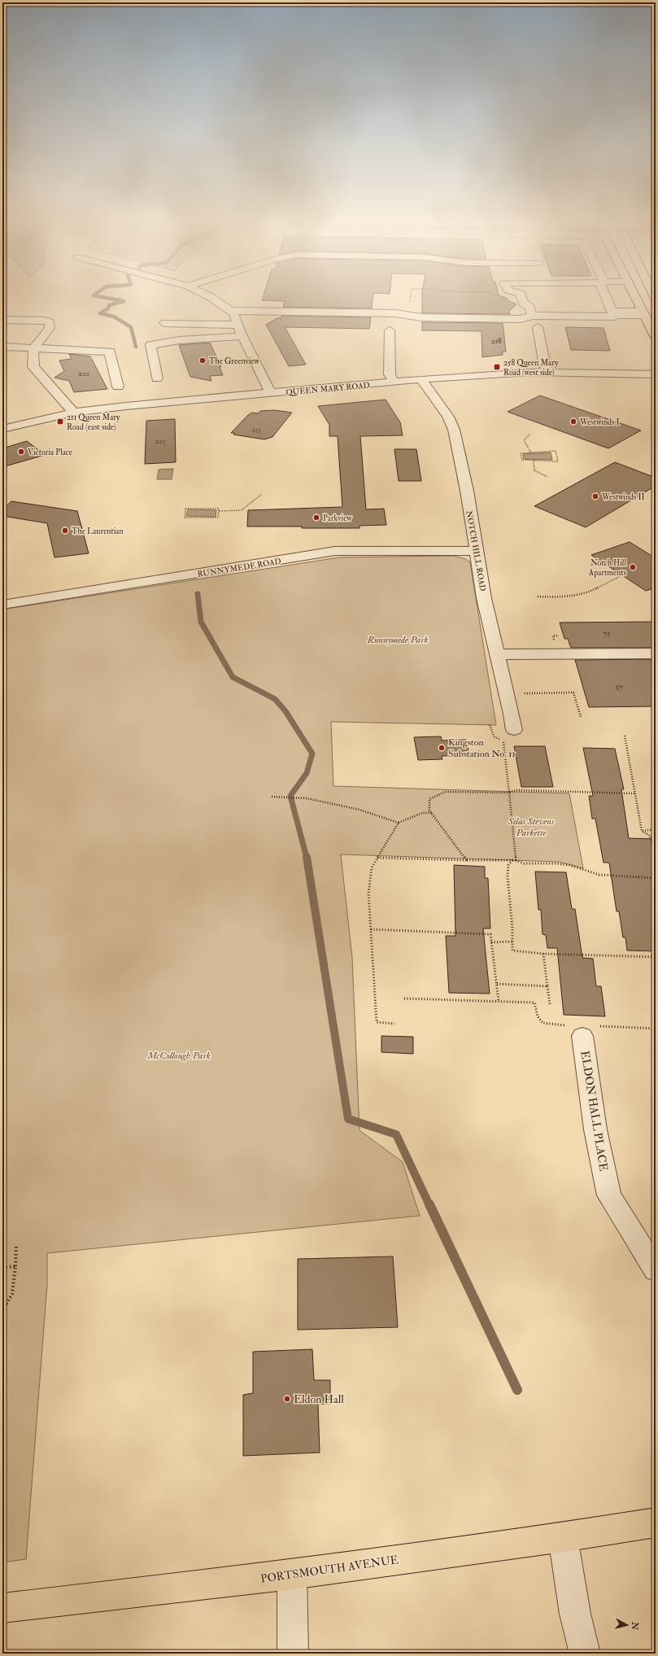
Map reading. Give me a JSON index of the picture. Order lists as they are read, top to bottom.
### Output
{
  "streets": {
    "main road": ["PORTSMOUTH AVENUE"],
    "street": [
      "QUEEN MARY ROAD",
      "NOTCH HILL ROAD",
      "RUNNYMEDE ROAD",
      "ELDON HALL PLACE"
    ]
  },
  "crossings": [
    ["QUEEN MARY ROAD", "NOTCH HILL ROAD"],
    ["NOTCH HILL ROAD", "RUNNYMEDE ROAD"]
  ],
  "parks": ["Runnymede Park", "Silas Stevens Parkette", "McCollough Park"],
  "places": {
    "other": [
      "The Greenview",
      "Westwinds I",
      "Victoria Place",
      "Westwinds II",
      "Parkview",
      "The Laurentian",
      "Notch Hill Apartments",
      "Kingston Substation No. 11",
      "Eldon Hall"
    ],
    "transit": ["258 Queen Mary Road (west side)", "211 Queen Mary Road (east side)"]
  },
  "house_numbers": [
    "258",
    "200",
    "233",
    "223",
    "75",
    "67"
  ],
  "north": "right"
}
